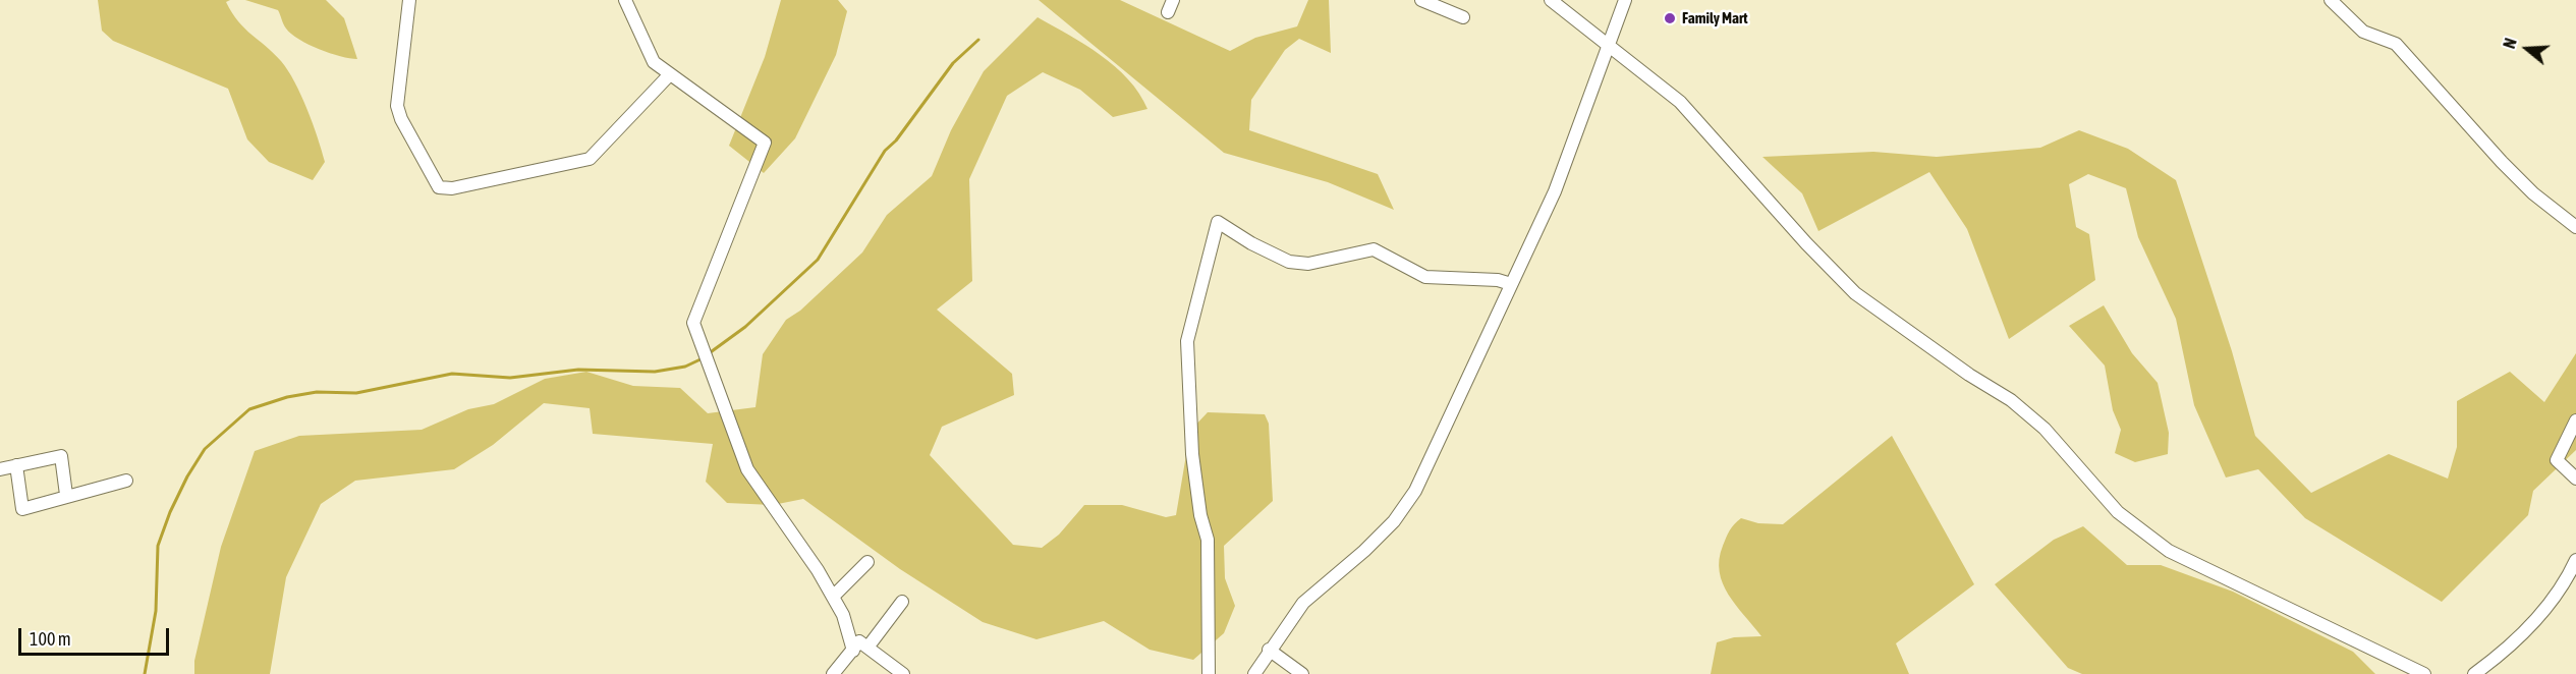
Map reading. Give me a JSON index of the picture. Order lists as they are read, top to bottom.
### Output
{
  "places": ["Family Mart"],
  "scale_bar": "100 m",
  "north": "left"
}
